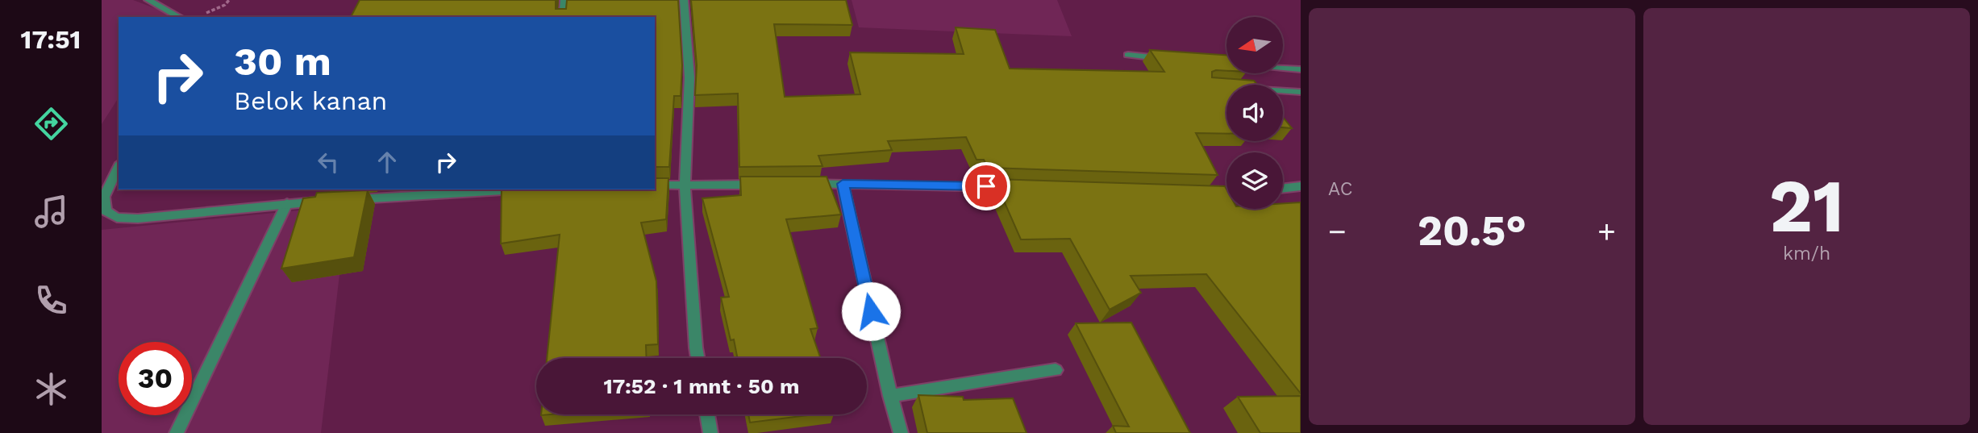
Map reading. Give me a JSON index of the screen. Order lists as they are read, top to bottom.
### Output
{
  "north": "left",
  "page": {
    "tabs": "17:51",
    "tile": [
      "AC",
      ["21", "km/h"]
    ],
    "turn": ["30 m", "Belok kanan"],
    "heat": ["−", "20.5°", "+"],
    "limit": "30",
    "trip": "17:52 · 1 mnt · 50 m"
  }
}
